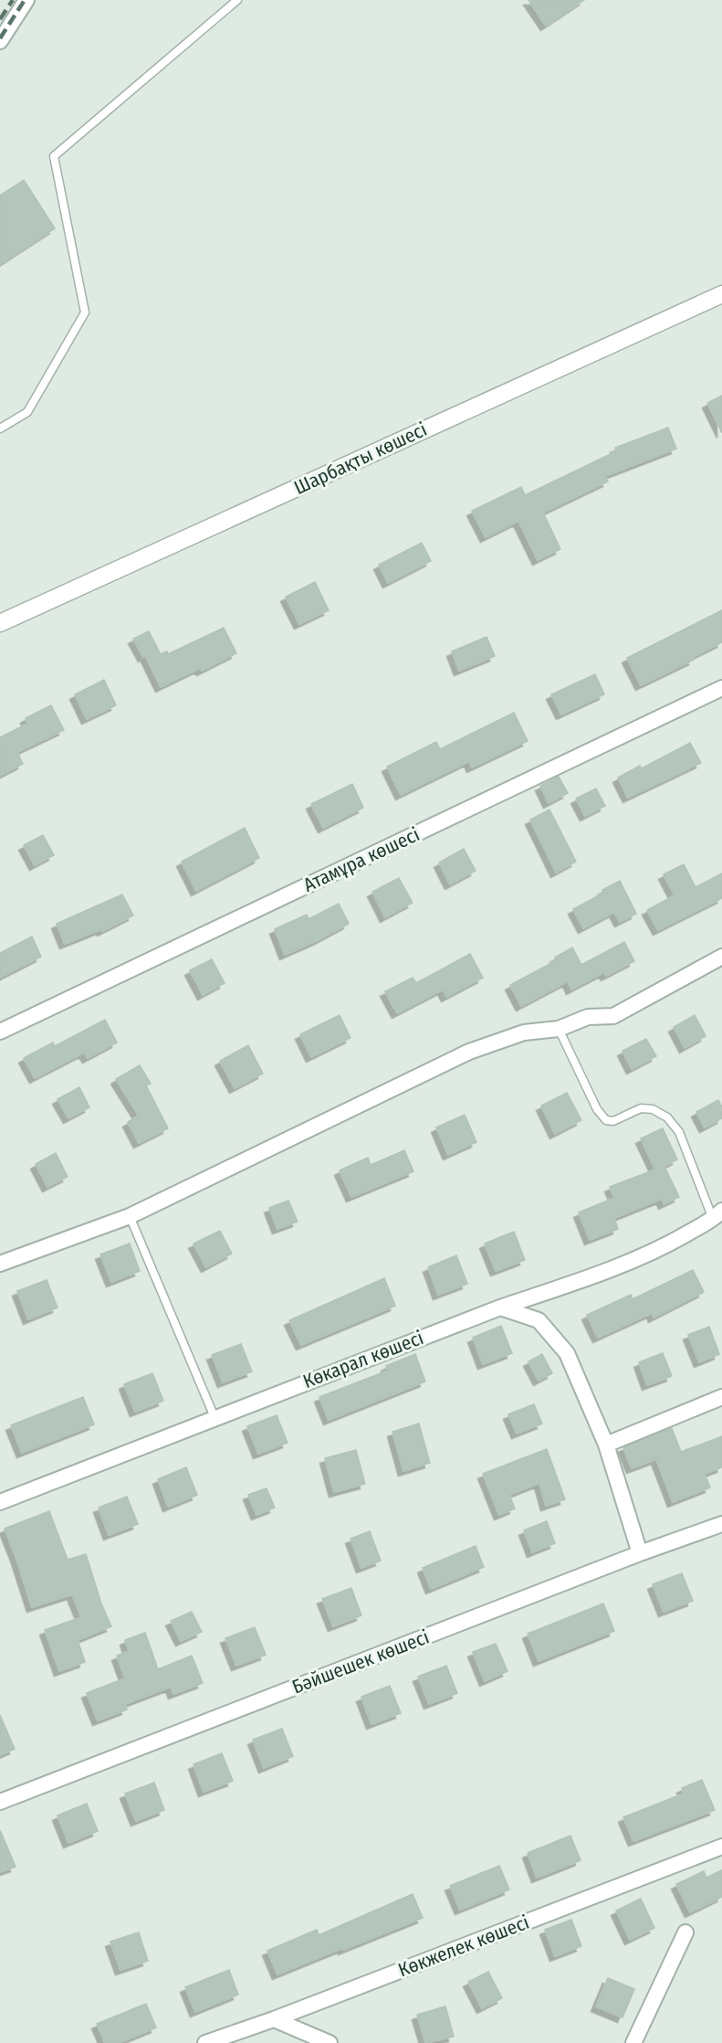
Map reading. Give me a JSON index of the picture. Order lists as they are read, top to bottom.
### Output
{
  "streets": {
    "street": [
      "Шарбақты көшесі",
      "Атамұра көшесі",
      "Көкарал көшесі",
      "Бәйшешек көшесі",
      "Көкжелек көшесі"
    ]
  }
}
